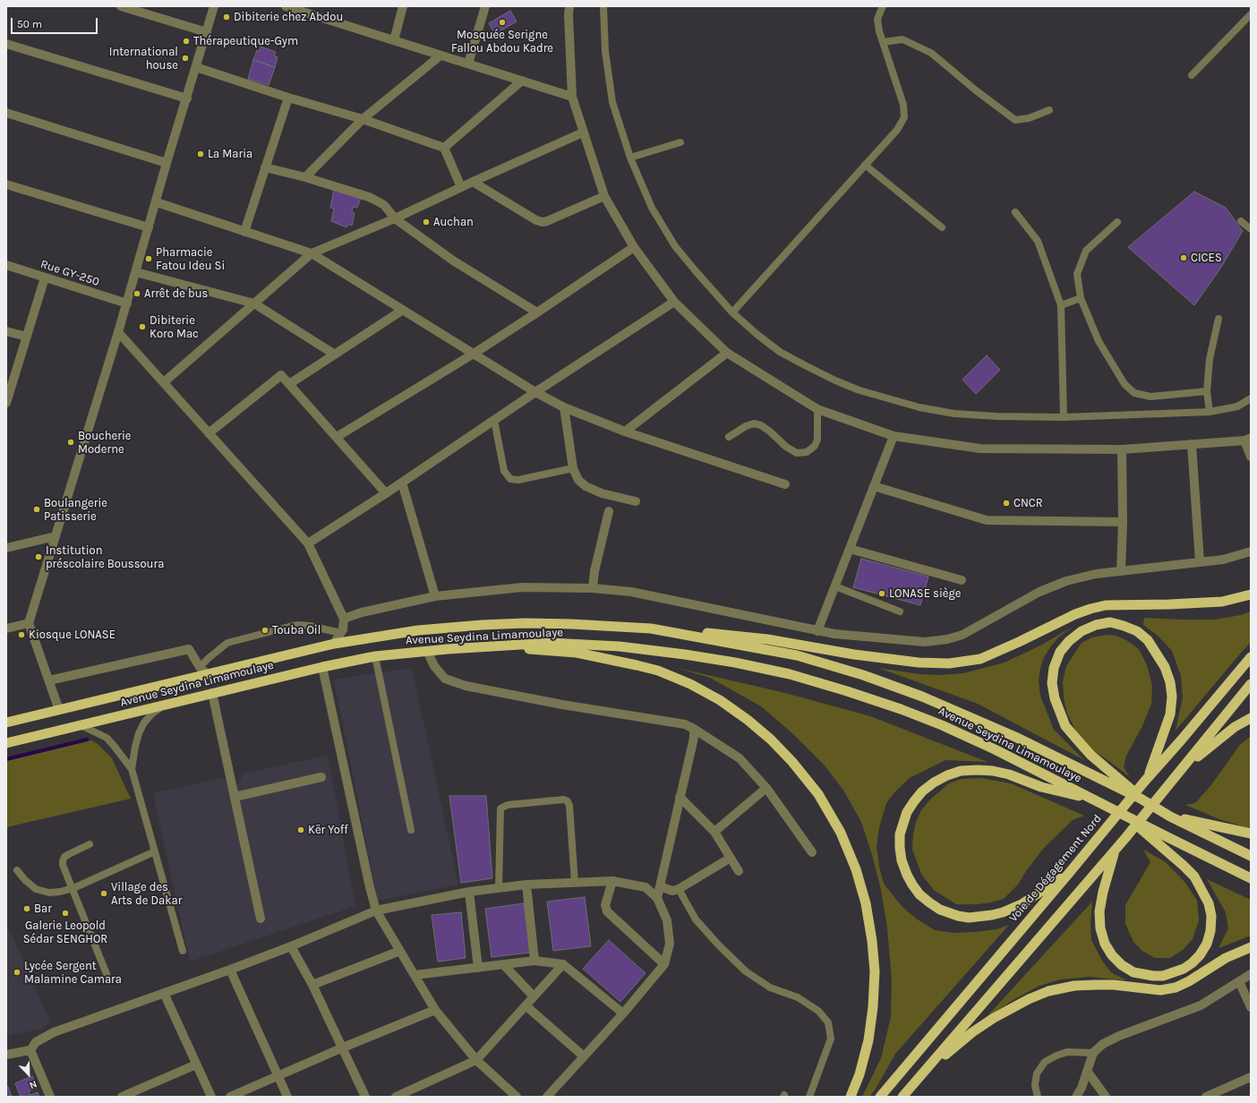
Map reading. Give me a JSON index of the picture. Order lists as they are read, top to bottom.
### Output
{
  "streets": {
    "highway": ["Avenue Seydina Limamoulaye", "Voie de Dégagement Nord"],
    "street": ["Rue GY-250"]
  },
  "places": [
    "Dibiterie chez Abdou",
    "Mosquée Serigne Fallou Abdou Kadre",
    "Thérapeutique-Gym",
    "International house",
    "La Maria",
    "Auchan",
    "CICES",
    "Pharmacie Fatou Ideu Si",
    "Arrêt de bus",
    "Dibiterie Koro Mac",
    "Boucherie Moderne",
    "CNCR",
    "Boulangerie Patisserie",
    "Institution préscolaire Boussoura",
    "LONASE siège",
    "Touba Oil",
    "Kiosque LONASE",
    "Kër Yoff",
    "Village des Arts de Dakar",
    "Bar",
    "Galerie Leopold Sédar SENGHOR",
    "Lycée Sergent Malamine Camara"
  ],
  "scale_bar": "50 m",
  "north": "bottom right"
}
